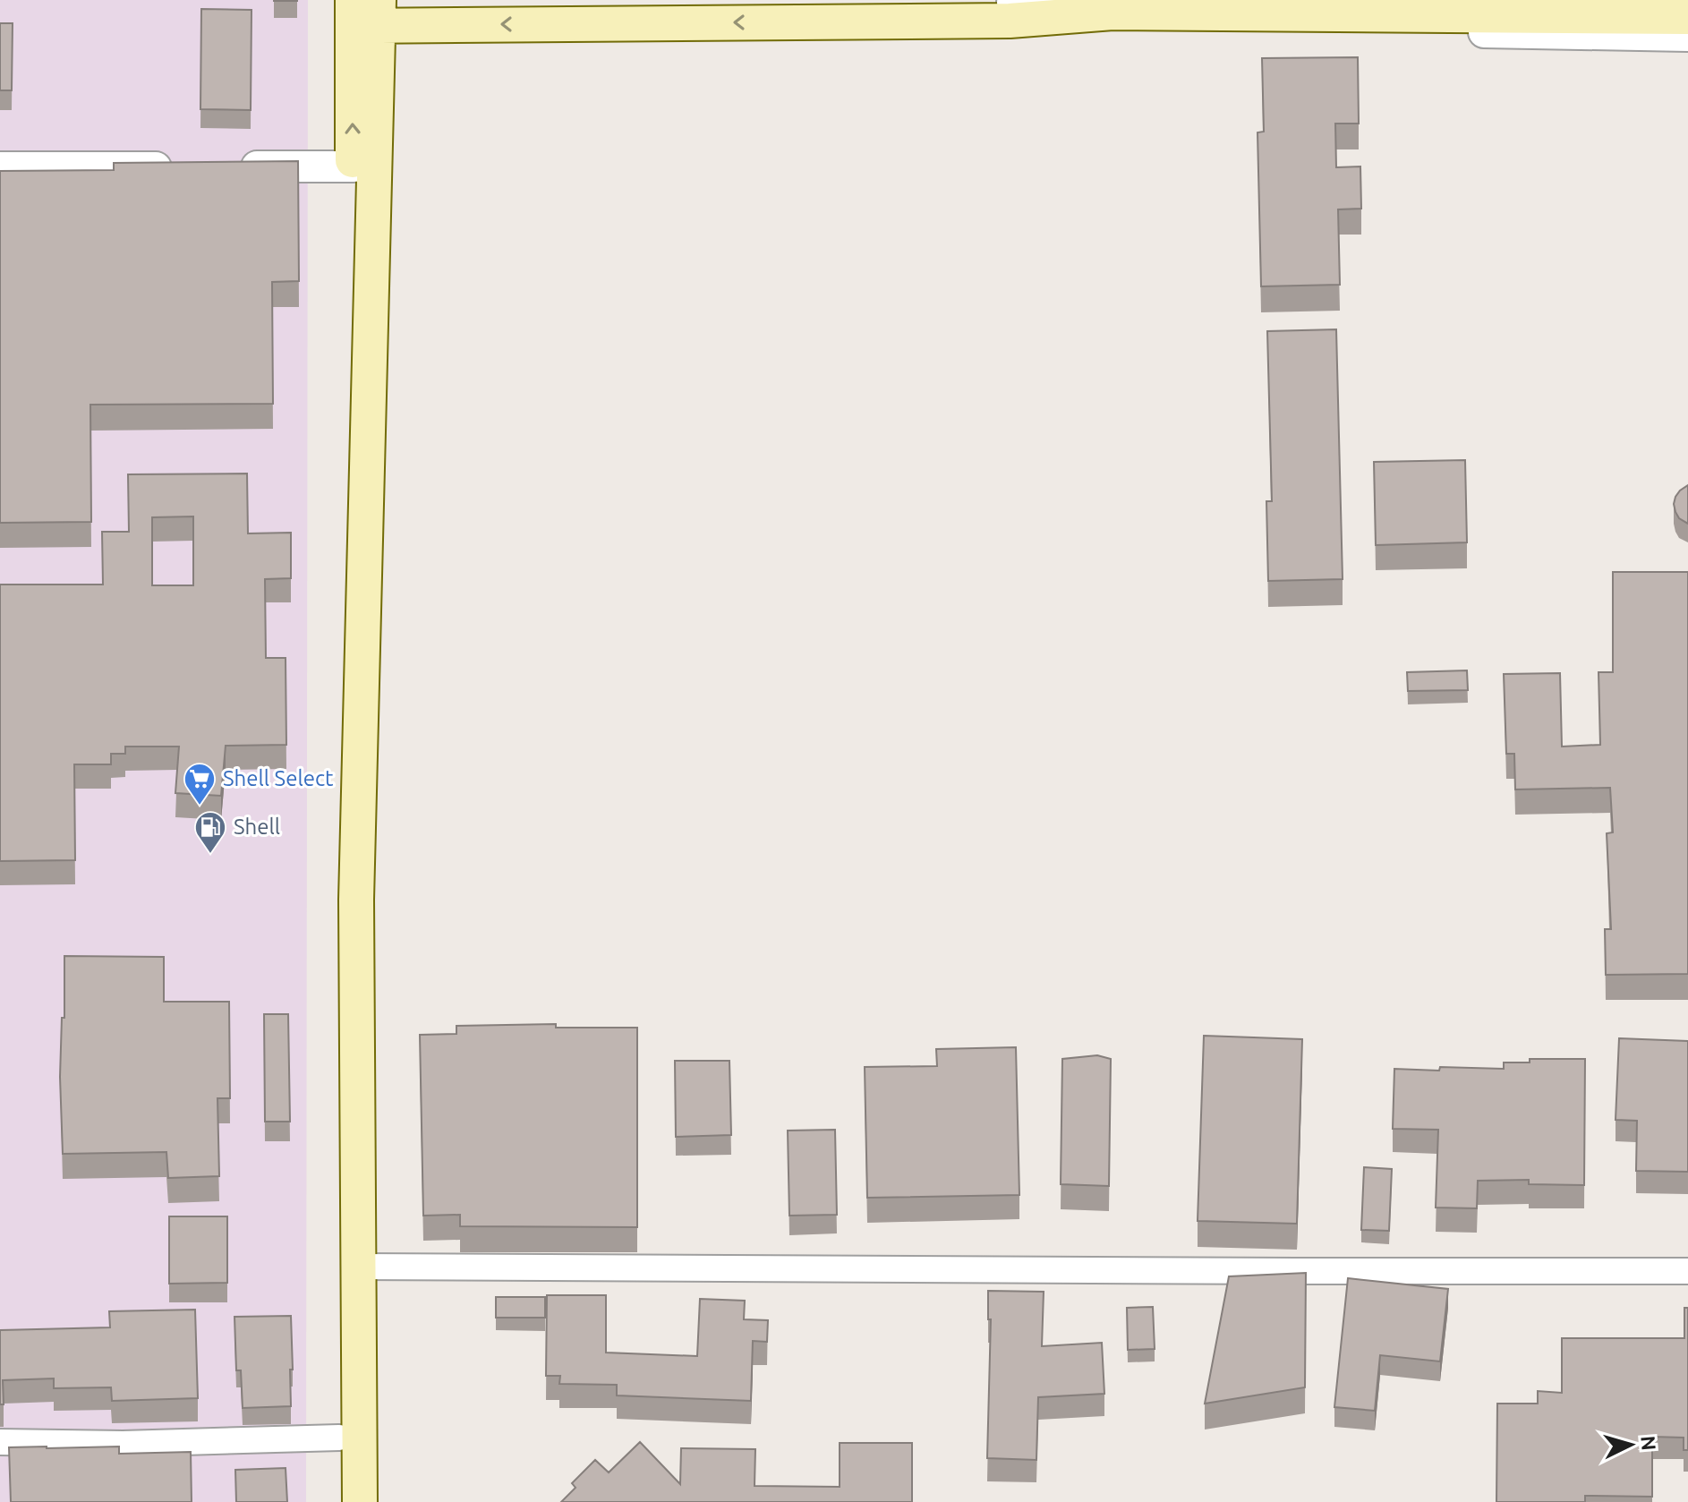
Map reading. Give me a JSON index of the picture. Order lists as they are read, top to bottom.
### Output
{
  "places": {
    "supermarket": ["Shell Select"],
    "fuel station": ["Shell"]
  },
  "north": "right"
}
